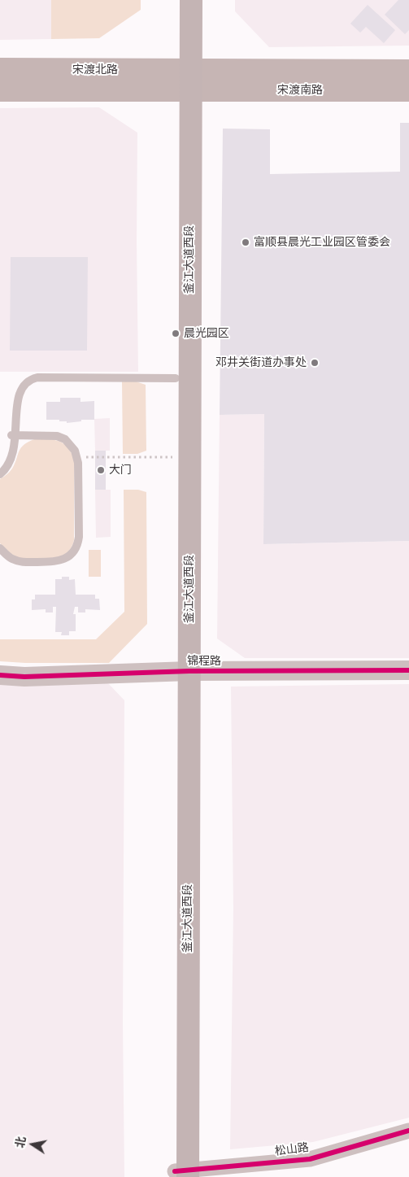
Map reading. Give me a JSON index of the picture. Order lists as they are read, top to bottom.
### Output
{
  "streets": {
    "highway": ["釜江大道西段"],
    "main road": ["宋渡北路", "宋渡南路"],
    "street": ["锦程路", "松山路"]
  },
  "crossings": [
    ["宋渡北路", "宋渡南路"],
    ["宋渡北路", "釜江大道西段"],
    ["宋渡南路", "釜江大道西段"],
    ["釜江大道西段", "锦程路"],
    ["釜江大道西段", "松山路"]
  ],
  "places": [
    "富顺县晨光工业园区管委会",
    "晨光园区",
    "邓井关街道办事处",
    "大门"
  ],
  "north": "left"
}
